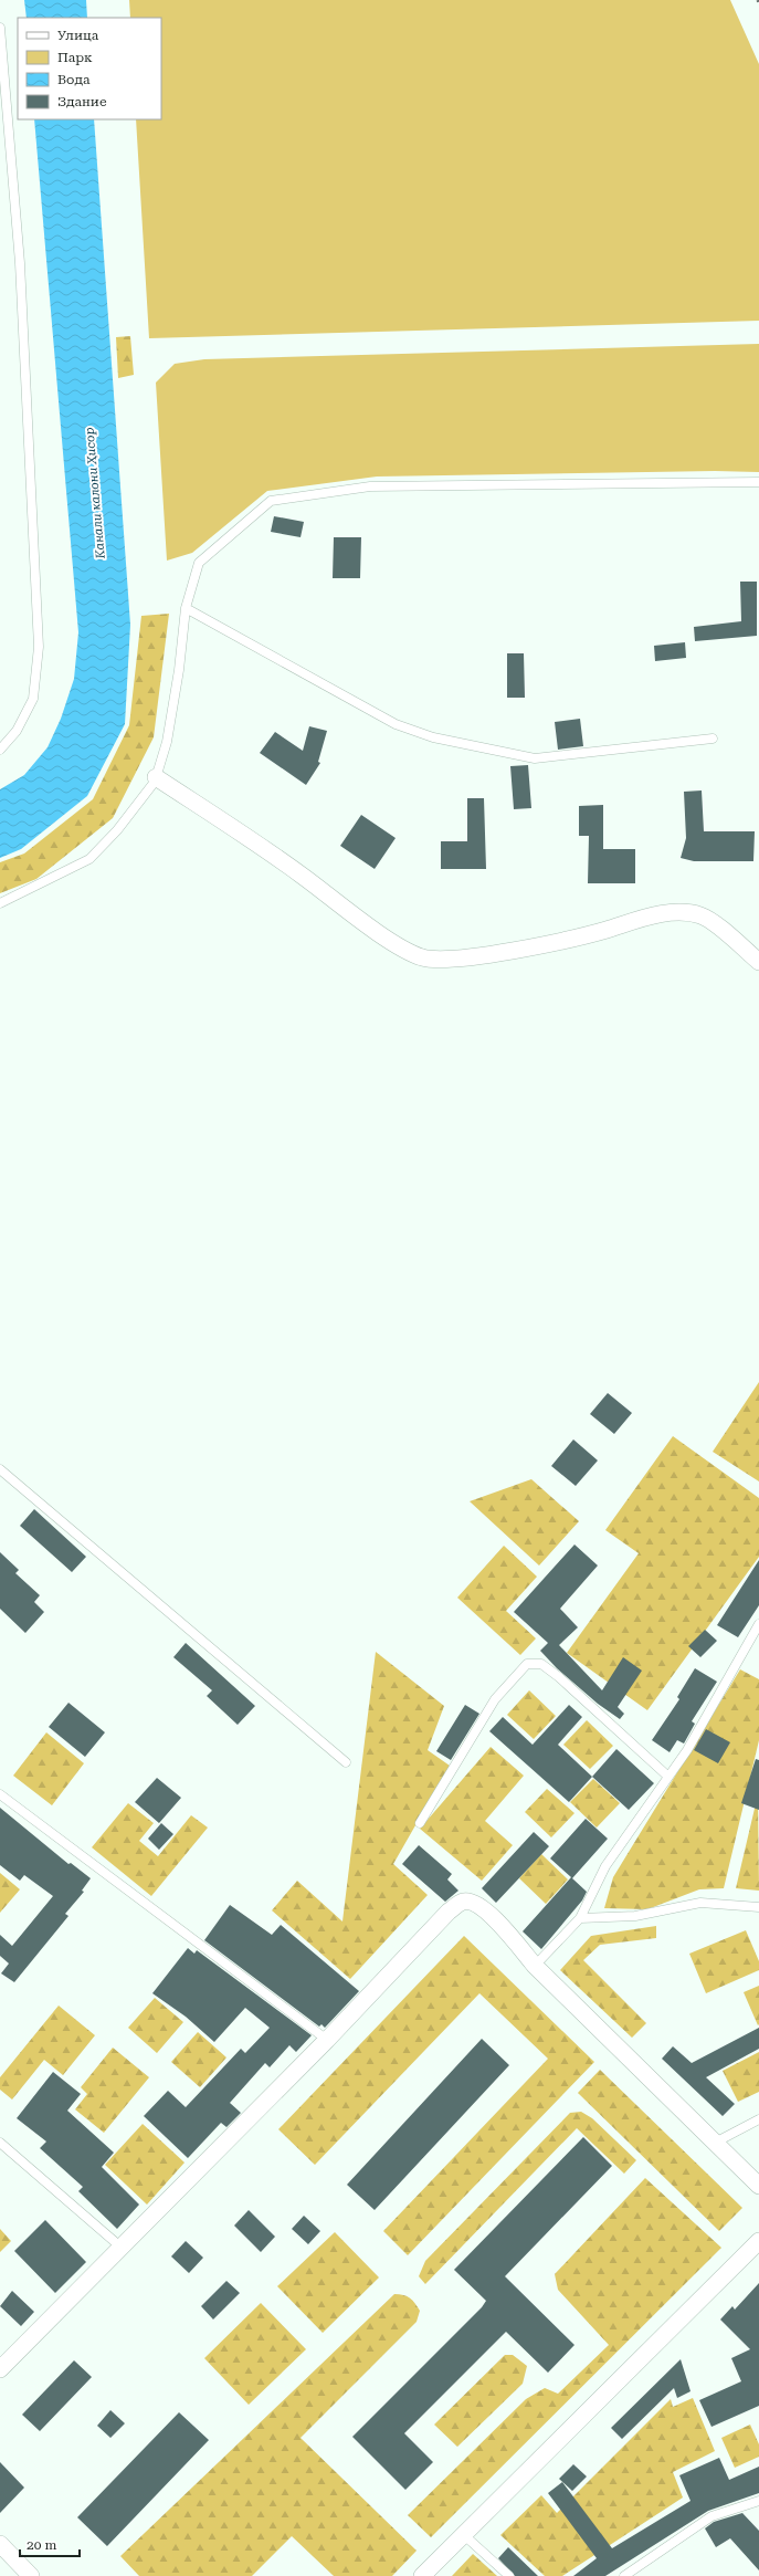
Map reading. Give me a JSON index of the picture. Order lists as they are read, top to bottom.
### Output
{
  "water": ["Канали калони Ҳисор"],
  "legend": [
    "Улица",
    "Парк",
    "Вода",
    "Здание"
  ],
  "scale_bar": "20 m"
}
